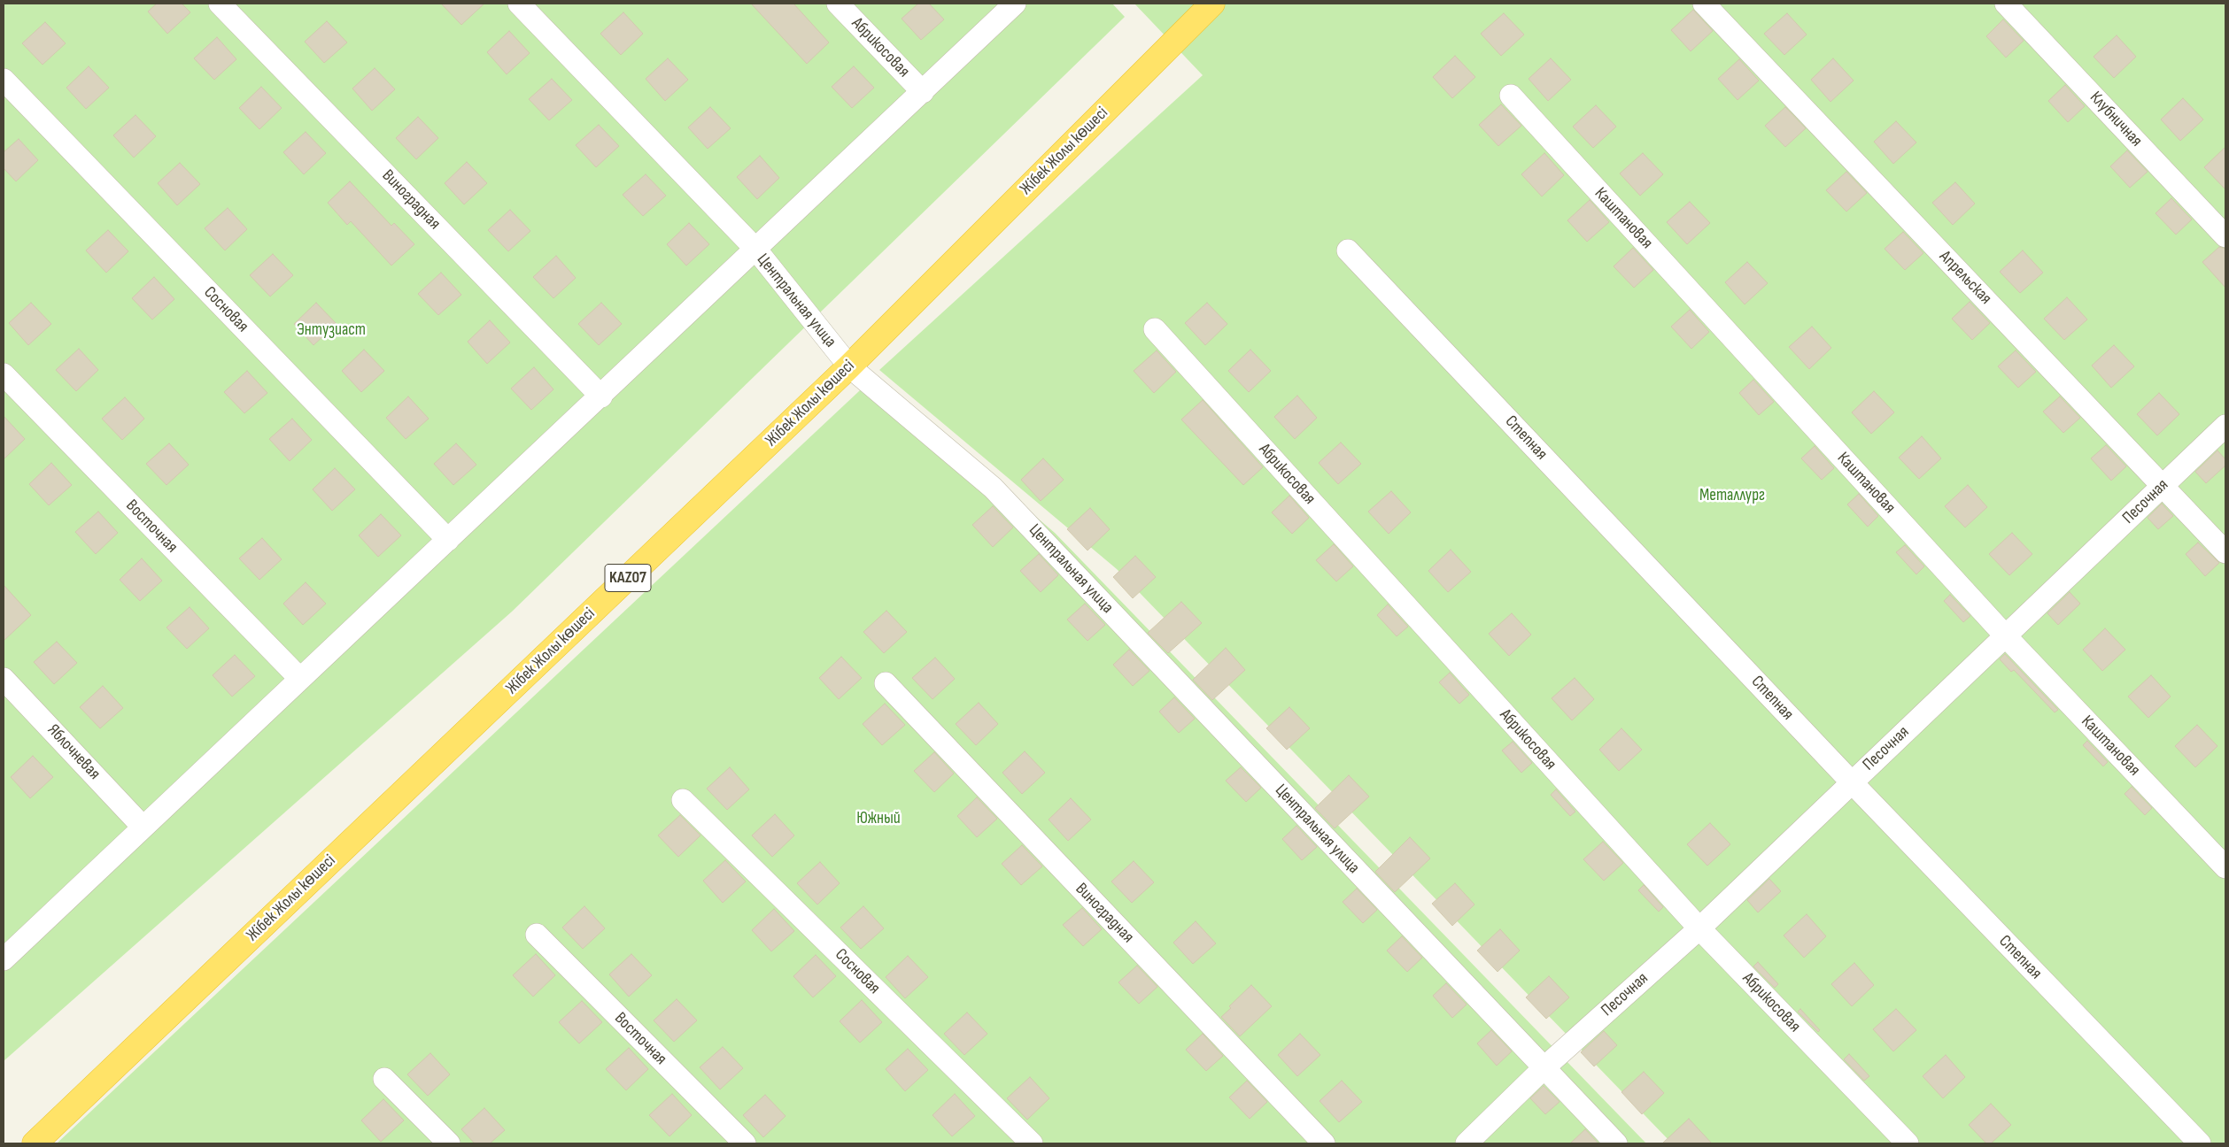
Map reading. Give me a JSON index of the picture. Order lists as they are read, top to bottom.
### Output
{
  "streets": {
    "highway": ["Жібек Жолы көшесі", "KAZ07"],
    "street": [
      "Абрикосовая",
      "Клубничная",
      "Виноградная",
      "Каштановая",
      "Апрельская",
      "Центральная улица",
      "Сосновая",
      "Степная",
      "Песочная",
      "Восточная",
      "Яблочневая"
    ]
  },
  "crossings": [
    ["Абрикосовая", "Песочная"],
    ["Жібек Жолы көшесі", "Центральная улица"],
    ["Каштановая", "Песочная"],
    ["Апрельская", "Песочная"],
    ["Центральная улица", "Песочная"],
    ["Степная", "Песочная"]
  ],
  "parks": ["Энтузиаст", "Металлург", "Южный"]
}
